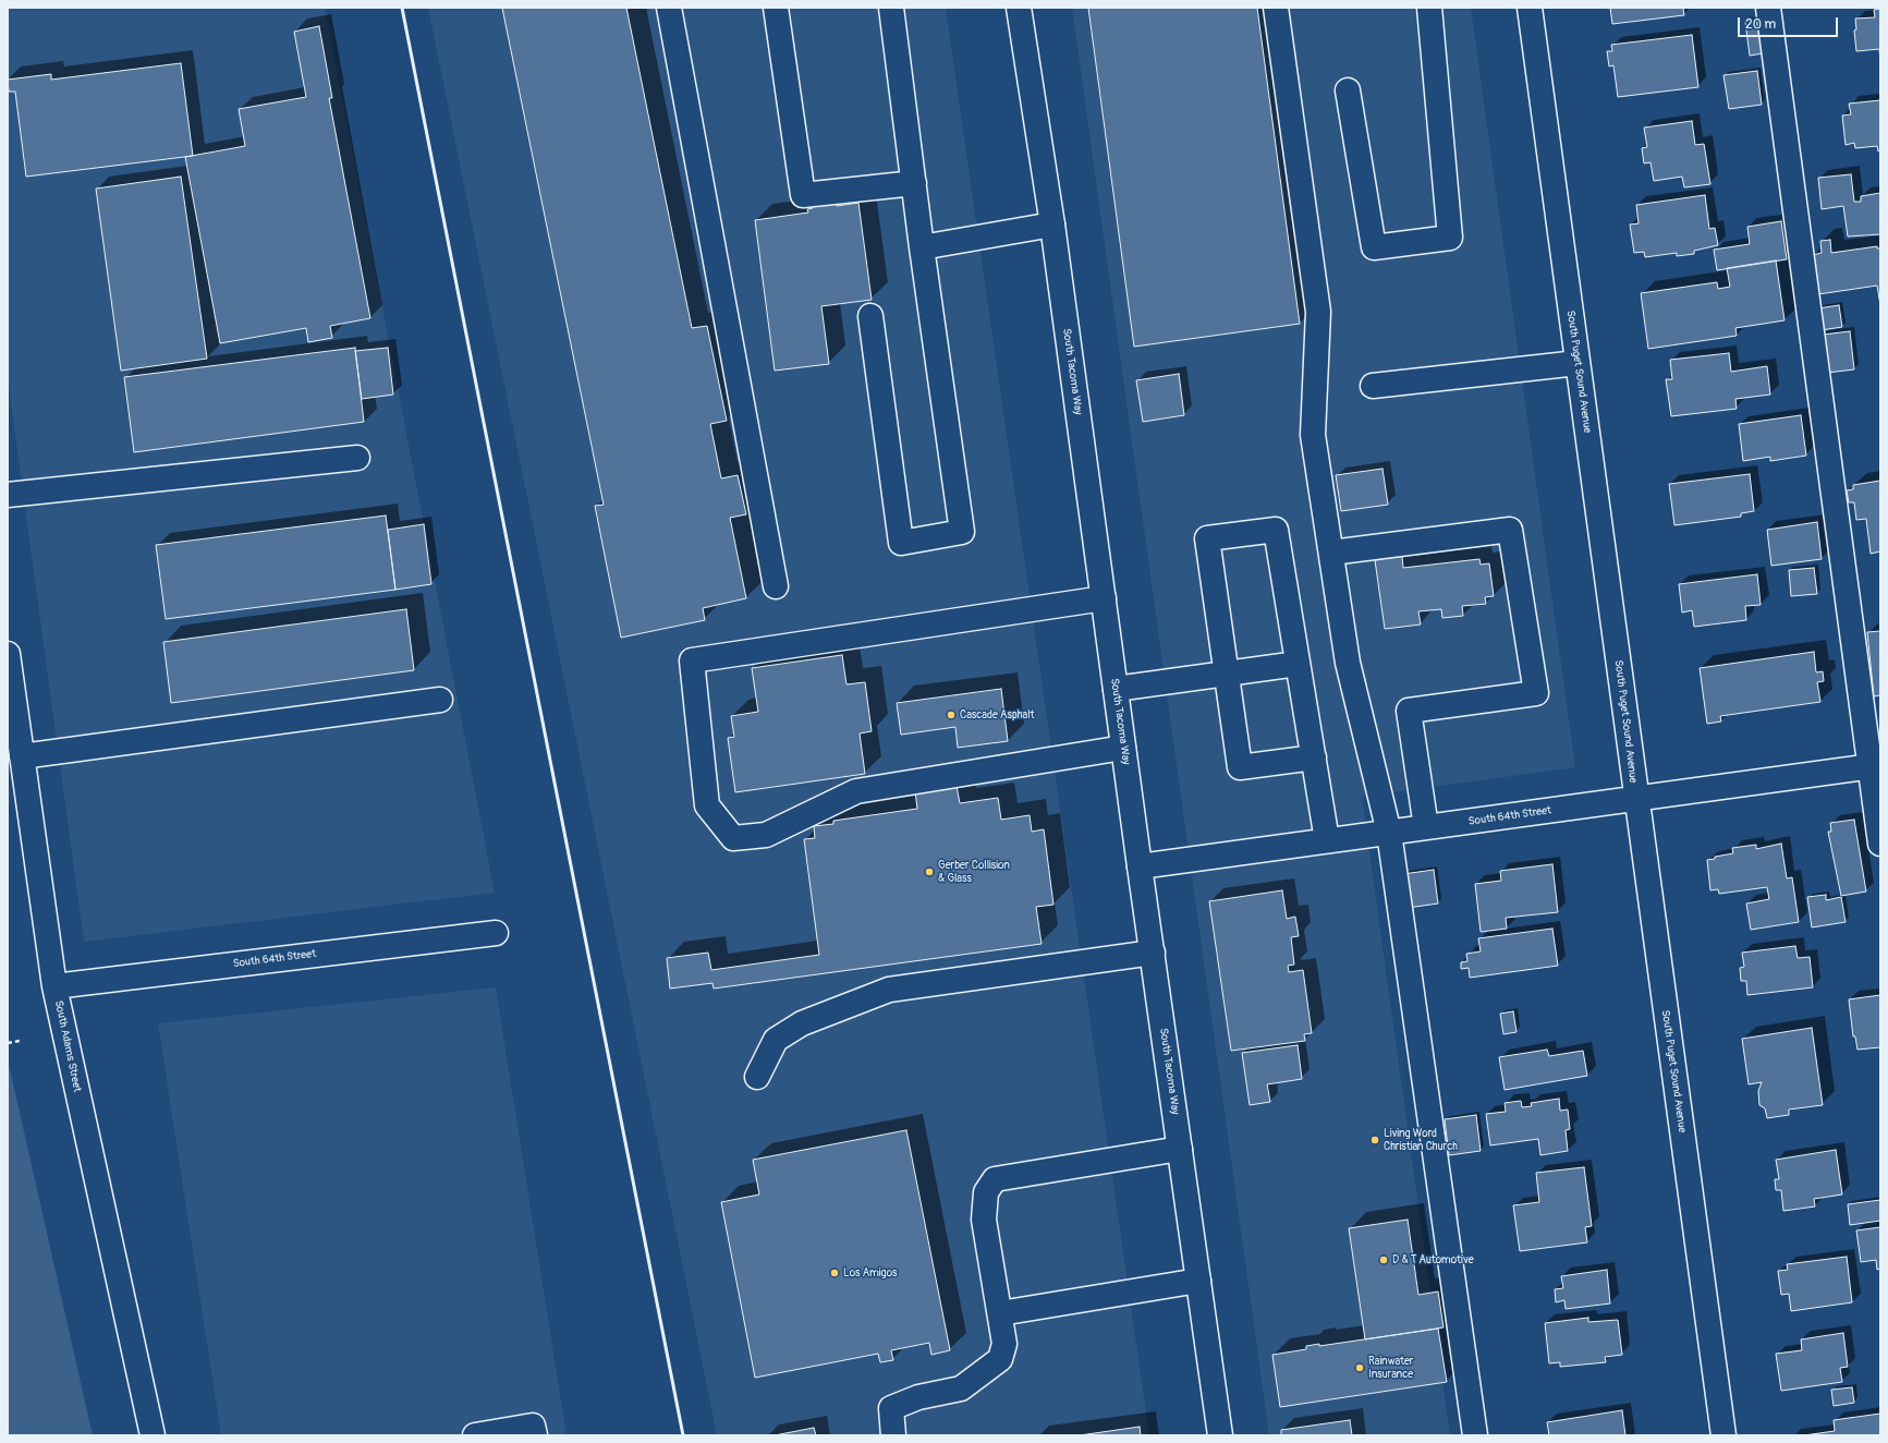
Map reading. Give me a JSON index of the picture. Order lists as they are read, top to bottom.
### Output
{
  "streets": {
    "street": [
      "South Tacoma Way",
      "South Puget Sound Avenue",
      "South 64th Street",
      "South Adams Street"
    ]
  },
  "crossings": [
    ["South Tacoma Way", "South 64th Street"],
    ["South Puget Sound Avenue", "South 64th Street"],
    ["South 64th Street", "South Adams Street"]
  ],
  "places": [
    "Cascade Asphalt",
    "Gerber Collision & Glass",
    "Living Word Christian Church",
    "D & T Automotive",
    "Los Amigos",
    "Rainwater Insurance"
  ],
  "scale_bar": "20 m"
}
